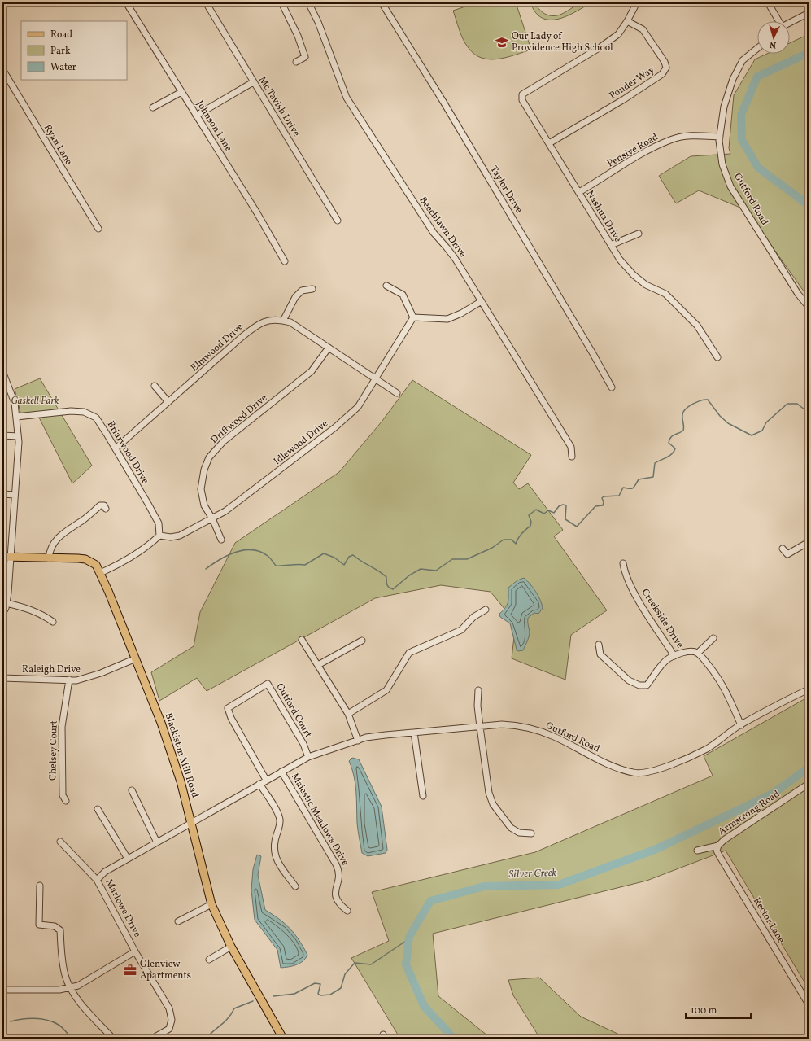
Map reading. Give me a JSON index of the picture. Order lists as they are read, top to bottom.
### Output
{
  "streets": {
    "main road": ["Blackiston Mill Road"],
    "street": [
      "Ponder Way",
      "Mc Tavish Drive",
      "Johnson Lane",
      "Ryan Lane",
      "Pensive Road",
      "Taylor Drive",
      "Gutford Road",
      "Nashua Drive",
      "Beechlawn Drive",
      "Elmwood Drive",
      "Driftwood Drive",
      "Idlewood Drive",
      "Briarwood Drive",
      "Creekside Drive",
      "Raleigh Drive",
      "Gutford Court",
      "Chelsey Court",
      "Armstrong Road",
      "Majestic Meadows Drive",
      "Marlowe Drive",
      "Rector Lane"
    ]
  },
  "crossings": [
    ["Ponder Way", "Nashua Drive"],
    ["Pensive Road", "Gutford Road"],
    ["Pensive Road", "Nashua Drive"],
    ["Gutford Road", "Gutford Court"],
    ["Gutford Road", "Blackiston Mill Road"],
    ["Gutford Road", "Majestic Meadows Drive"],
    ["Gutford Road", "Marlowe Drive"],
    ["Elmwood Drive", "Driftwood Drive"],
    ["Elmwood Drive", "Idlewood Drive"],
    ["Elmwood Drive", "Briarwood Drive"],
    ["Driftwood Drive", "Idlewood Drive"],
    ["Idlewood Drive", "Briarwood Drive"],
    ["Raleigh Drive", "Chelsey Court"],
    ["Raleigh Drive", "Blackiston Mill Road"],
    ["Blackiston Mill Road", "Marlowe Drive"],
    ["Armstrong Road", "Rector Lane"]
  ],
  "water": ["Silver Creek"],
  "parks": ["Gaskell Park"],
  "places": {
    "school or university": ["Our Lady of Providence High School"],
    "office": ["Glenview Apartments"]
  },
  "legend": ["Road", "Park", "Water"],
  "scale_bar": "100 m",
  "north": "bottom"
}
